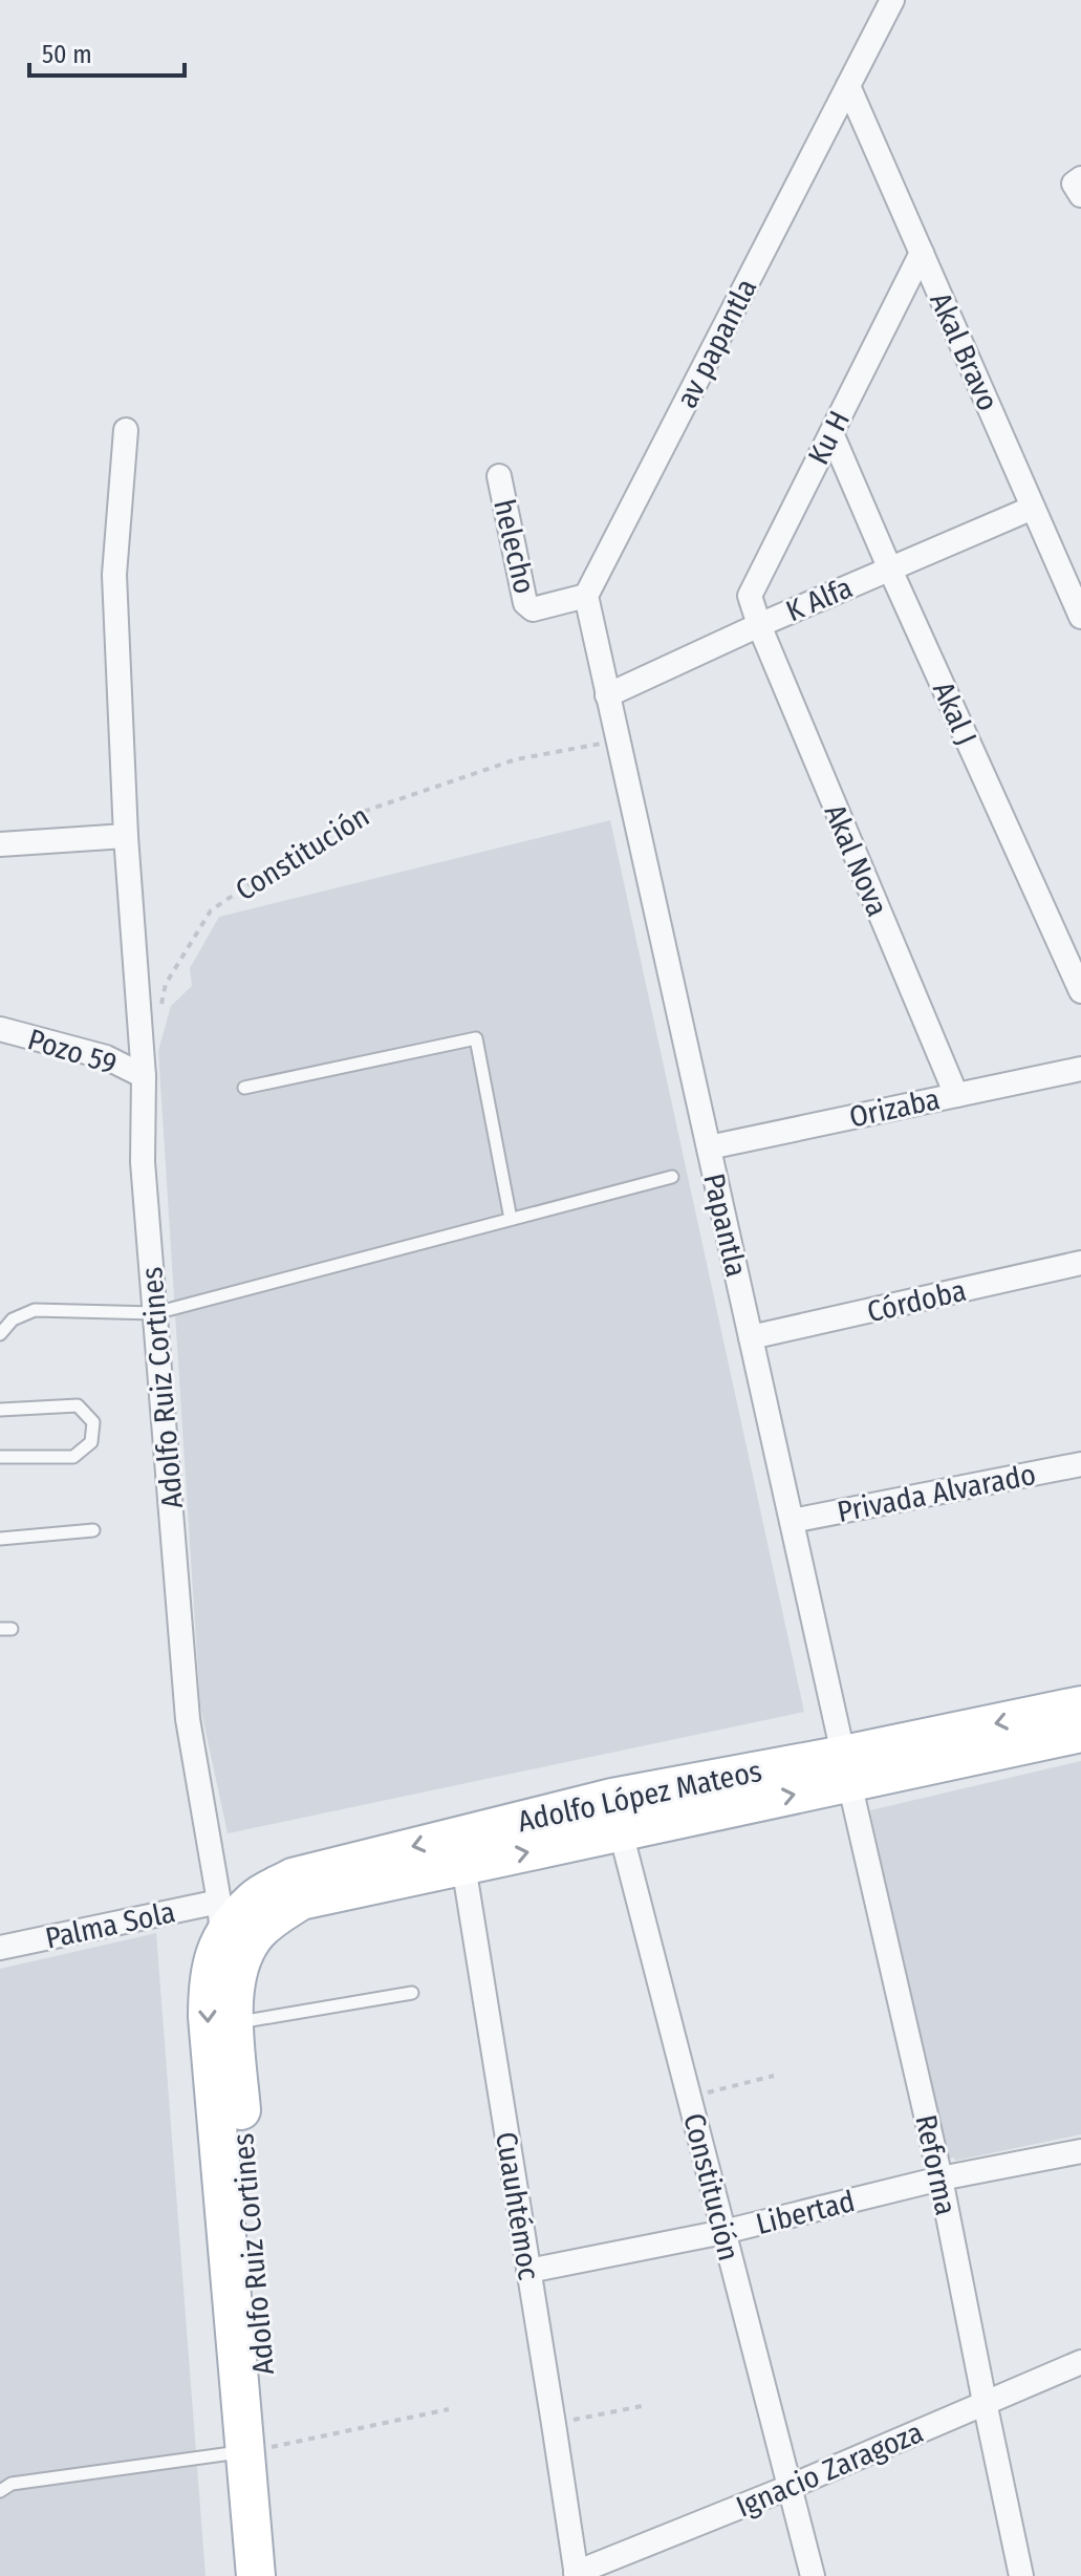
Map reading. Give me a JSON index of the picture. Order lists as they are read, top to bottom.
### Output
{
  "streets": {
    "main road": ["Adolfo Ruiz Cortines", "Adolfo López Mateos"],
    "street": [
      "av papantla",
      "Akal Bravo",
      "Ku H",
      "helecho",
      "K Alfa",
      "Akal J",
      "Constitución",
      "Akal Nova",
      "Pozo 59",
      "Orizaba",
      "Papantla",
      "Córdoba",
      "Privada Alvarado",
      "Palma Sola",
      "Reforma",
      "Cuauhtémoc",
      "Libertad",
      "Ignacio Zaragoza"
    ]
  },
  "crossings": [
    ["av papantla", "Akal Bravo"],
    ["av papantla", "helecho"],
    ["Akal Bravo", "Ku H"],
    ["Akal Bravo", "K Alfa"],
    ["Ku H", "K Alfa"],
    ["Ku H", "Akal J"],
    ["Ku H", "Akal Nova"],
    ["K Alfa", "Akal J"],
    ["K Alfa", "Akal Nova"],
    ["K Alfa", "Papantla"],
    ["Constitución", "Papantla"],
    ["Constitución", "Adolfo López Mateos"],
    ["Constitución", "Libertad"],
    ["Constitución", "Ignacio Zaragoza"],
    ["Akal Nova", "Orizaba"],
    ["Pozo 59", "Adolfo Ruiz Cortines"],
    ["Orizaba", "Papantla"],
    ["Papantla", "Córdoba"],
    ["Papantla", "Privada Alvarado"],
    ["Papantla", "Adolfo López Mateos"],
    ["Papantla", "Reforma"],
    ["Adolfo Ruiz Cortines", "Adolfo López Mateos"],
    ["Adolfo Ruiz Cortines", "Palma Sola"],
    ["Adolfo López Mateos", "Palma Sola"],
    ["Adolfo López Mateos", "Reforma"],
    ["Adolfo López Mateos", "Cuauhtémoc"],
    ["Reforma", "Libertad"],
    ["Reforma", "Ignacio Zaragoza"],
    ["Cuauhtémoc", "Libertad"],
    ["Cuauhtémoc", "Ignacio Zaragoza"]
  ],
  "scale_bar": "50 m"
}
